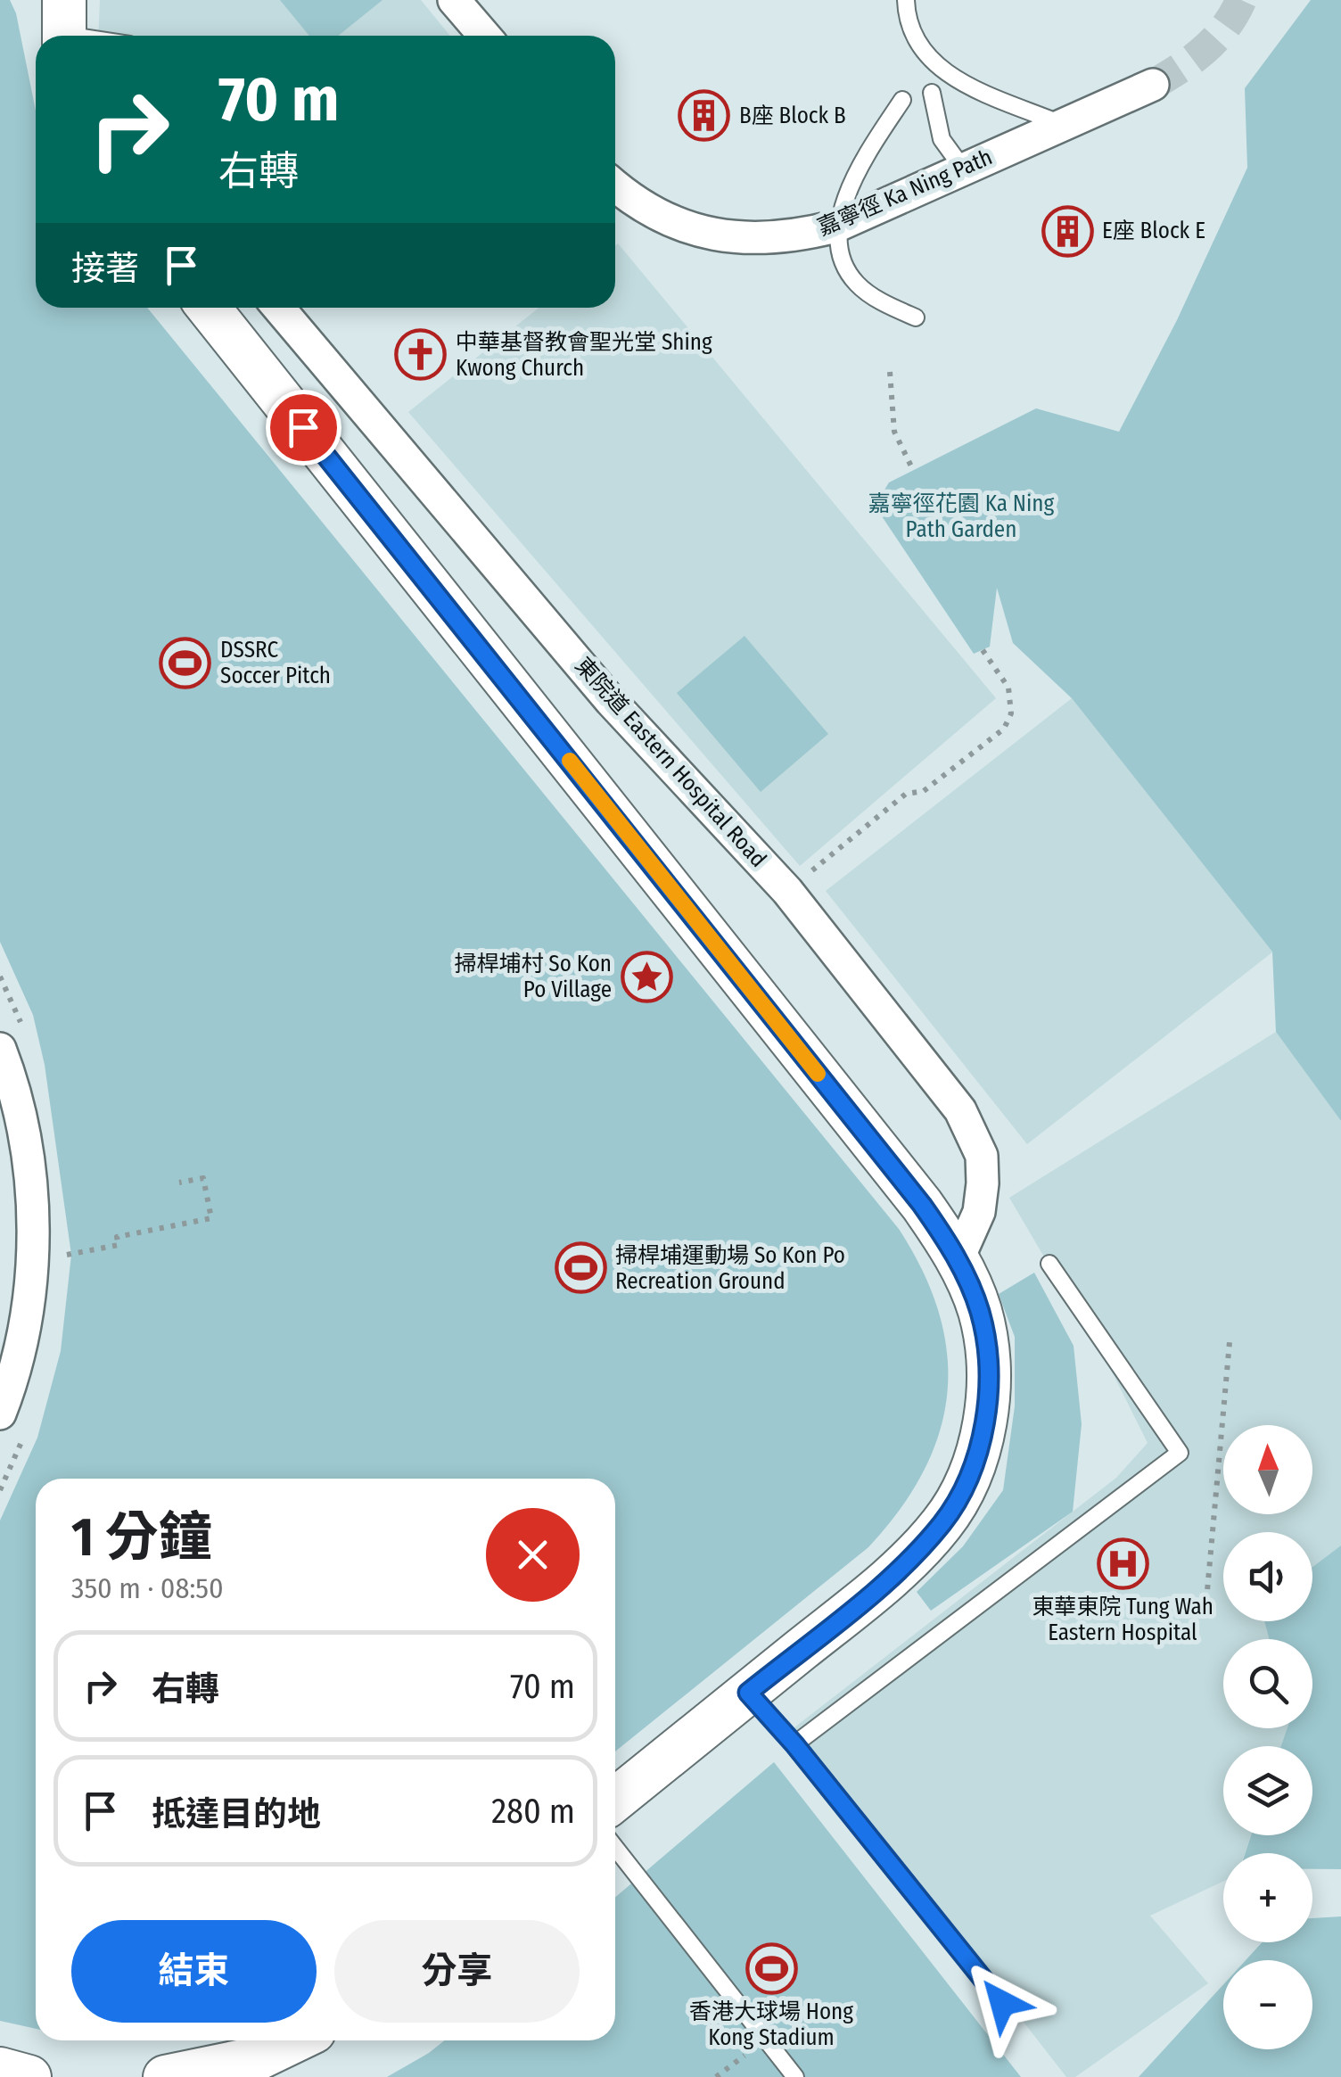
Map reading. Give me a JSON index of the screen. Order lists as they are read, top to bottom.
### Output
{
  "streets": {
    "street": ["嘉寧徑 Ka Ning Path", "東院道 Eastern Hospital Road"]
  },
  "parks": ["嘉寧徑花園 Ka Ning Path Garden"],
  "places": {
    "building": ["B座 Block B", "E座 Block E"],
    "church": ["中華基督教會聖光堂 Shing Kwong Church"],
    "sports": ["DSSRC Soccer Pitch", "掃桿埔運動場 So Kon Po Recreation Ground", "香港大球場 Hong Kong Stadium"],
    "place": ["掃桿埔村 So Kon Po Village"],
    "hospital": ["東華東院 Tung Wah Eastern Hospital"]
  },
  "north": "top",
  "page": {
    "turn": ["70 m", "右轉"],
    "then": "接著",
    "map_buttons": ["+", "−"],
    "heading": ["1 分鐘", "350 m · 08:50"],
    "list": [
      {
        "name": "右轉",
        "value": "70 m"
      },
      {
        "name": "抵達目的地",
        "value": "280 m"
      }
    ],
    "buttons": ["結束", "分享"]
  }
}
